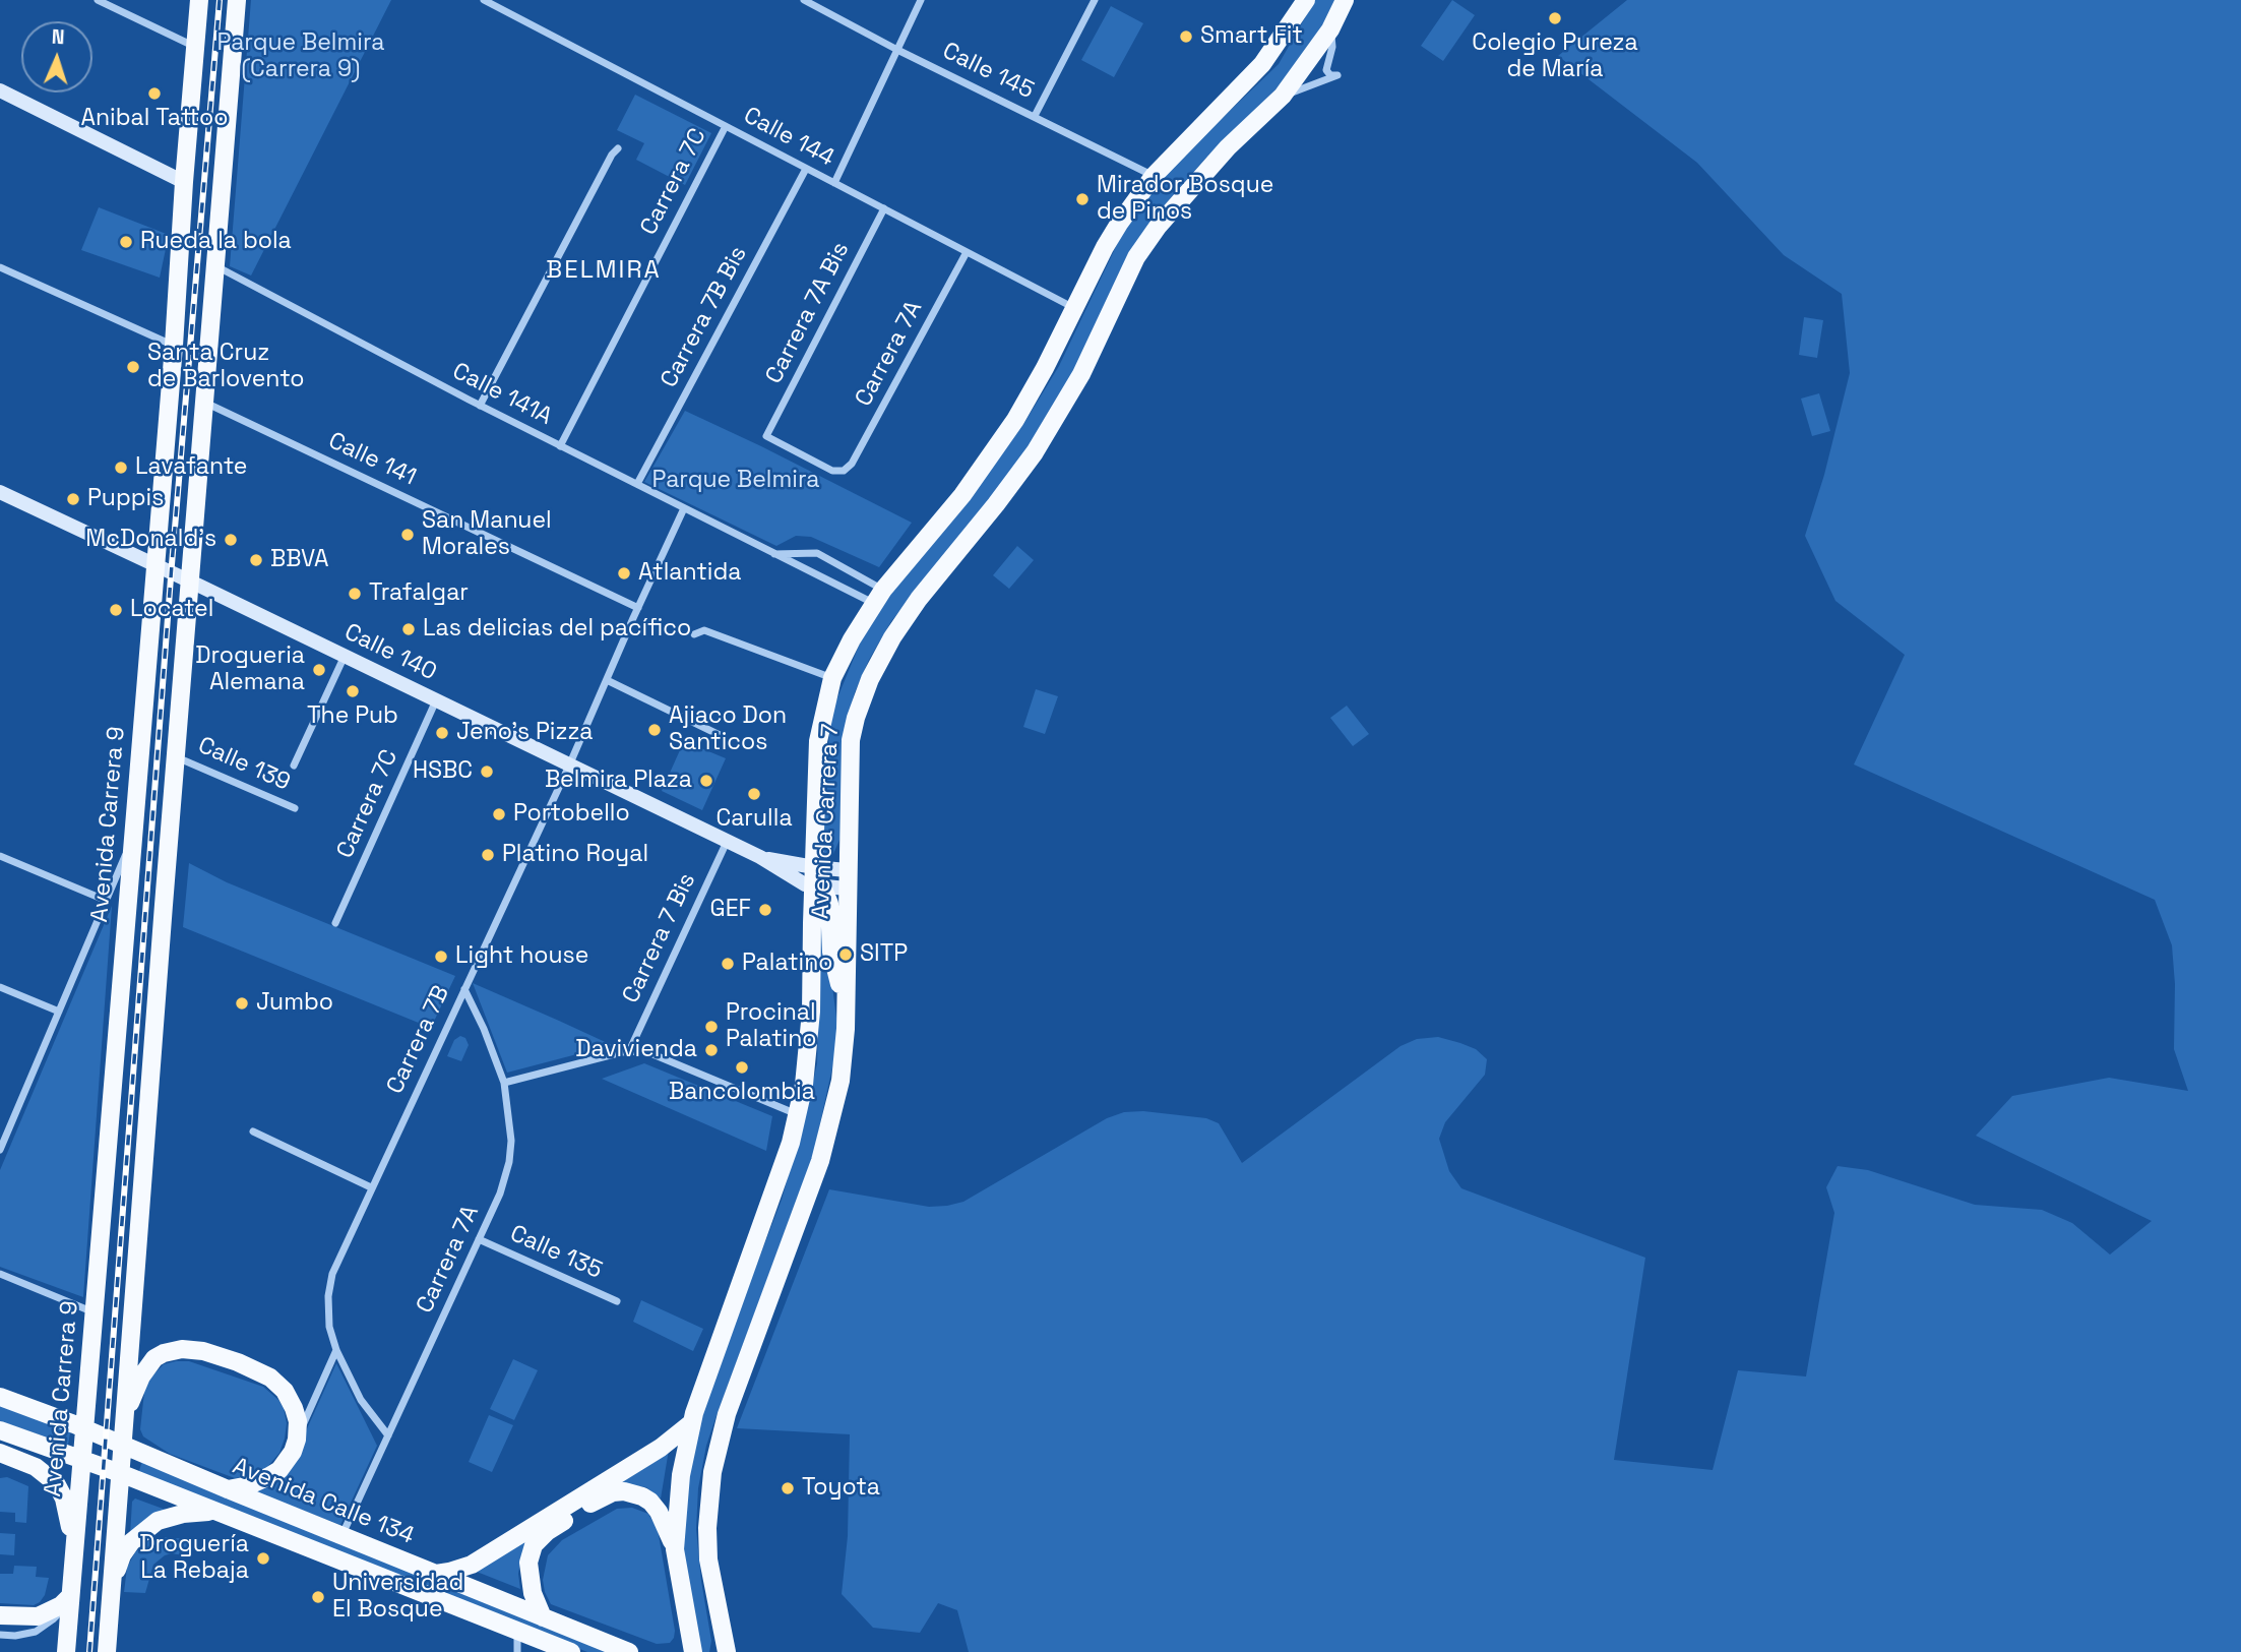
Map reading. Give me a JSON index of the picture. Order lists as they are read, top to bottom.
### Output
{
  "streets": {
    "main road": ["Avenida Carrera 7", "Avenida Carrera 9", "Avenida Calle 134"],
    "street": [
      "Calle 145",
      "Calle 144",
      "Carrera 7C",
      "Carrera 7A Bis",
      "Carrera 7B Bis",
      "Carrera 7A",
      "Calle 141A",
      "Calle 141",
      "Calle 140",
      "Calle 139",
      "Carrera 7 Bis",
      "Carrera 7B",
      "Calle 135"
    ]
  },
  "crossings": [
    ["Calle 145", "Avenida Carrera 7"],
    ["Calle 144", "Carrera 7C"],
    ["Calle 144", "Carrera 7A Bis"],
    ["Calle 144", "Carrera 7B Bis"],
    ["Calle 144", "Carrera 7A"],
    ["Calle 144", "Avenida Carrera 7"],
    ["Carrera 7C", "Calle 141A"],
    ["Carrera 7C", "Calle 140"],
    ["Carrera 7A Bis", "Carrera 7A"],
    ["Carrera 7B Bis", "Calle 141A"],
    ["Carrera 7A", "Carrera 7B"],
    ["Carrera 7A", "Calle 135"],
    ["Carrera 7A", "Avenida Calle 134"],
    ["Calle 141A", "Avenida Carrera 7"],
    ["Calle 141A", "Carrera 7B"],
    ["Calle 141", "Carrera 7B"],
    ["Calle 140", "Avenida Carrera 7"],
    ["Calle 140", "Avenida Carrera 9"],
    ["Calle 140", "Carrera 7 Bis"],
    ["Calle 140", "Carrera 7B"],
    ["Avenida Carrera 9", "Avenida Calle 134"]
  ],
  "districts": ["BELMIRA"],
  "parks": ["Parque Belmira (Carrera 9)", "Parque Belmira"],
  "places": [
    "Colegio Pureza de María",
    "Smart Fit",
    "Anibal Tattoo",
    "Mirador Bosque de Pinos",
    "Rueda la bola",
    "Santa Cruz de Barlovento",
    "Lavafante",
    "Puppis",
    "San Manuel Morales",
    "McDonald's",
    "BBVA",
    "Atlantida",
    "Trafalgar",
    "Locatel",
    "Las delicias del pacífico",
    "Drogueria Alemana",
    "The Pub",
    "Ajiaco Don Santicos",
    "Jeno's Pizza",
    "HSBC",
    "Belmira Plaza",
    "Carulla",
    "Portobello",
    "Platino Royal",
    "GEF",
    "SITP",
    "Light house",
    "Palatino",
    "Jumbo",
    "Procinal Palatino",
    "Davivienda",
    "Bancolombia",
    "Toyota",
    "Droguería La Rebaja",
    "Universidad El Bosque"
  ],
  "north": "top"
}
